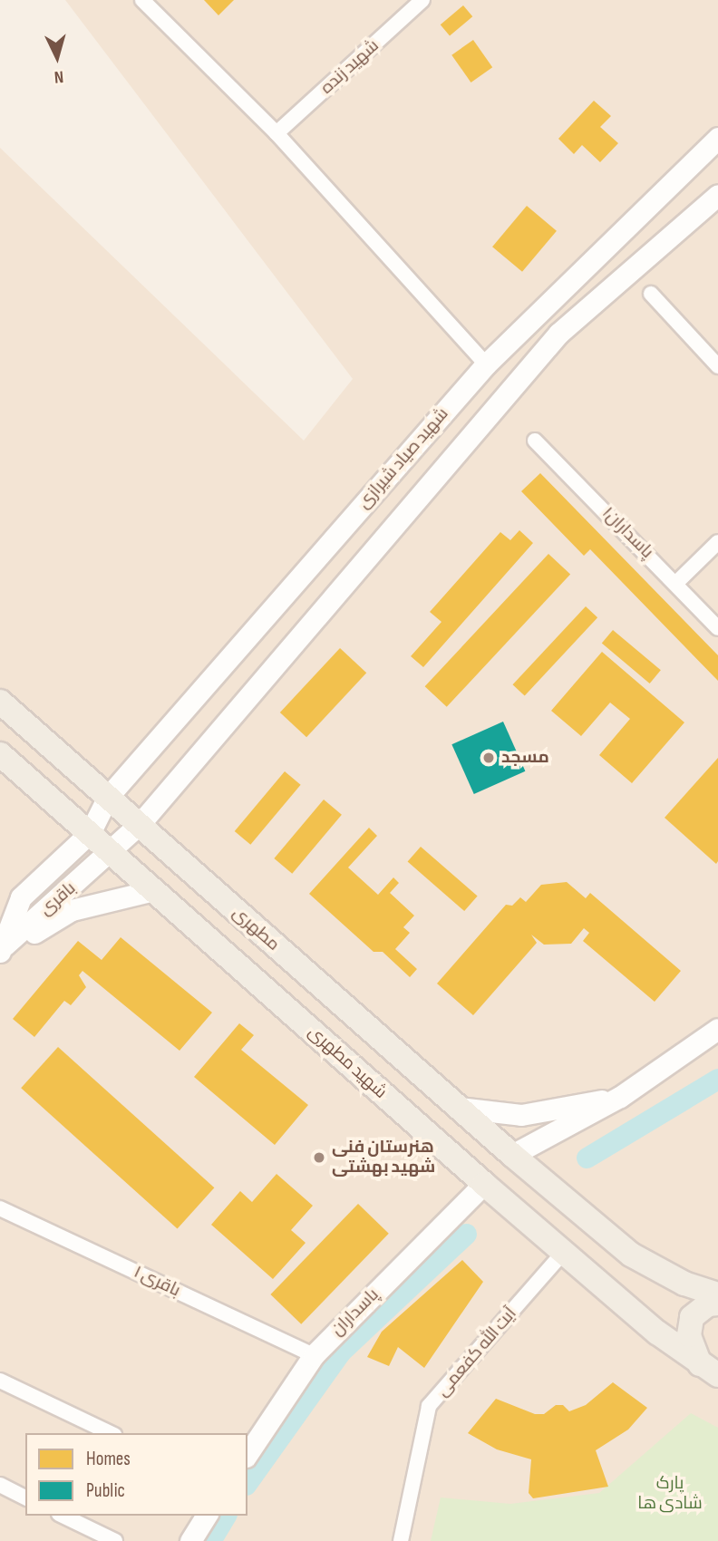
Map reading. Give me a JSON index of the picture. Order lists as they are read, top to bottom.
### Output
{
  "streets": {
    "main road": [
      "شهید صیاد شیرازی",
      "باقری",
      "مطهری",
      "شهید مطهری",
      "پاسداران"
    ],
    "street": [
      "شهید زنده",
      "پاسداران۱",
      "باقری ۱",
      "آیت الله کفعمی"
    ]
  },
  "crossings": [
    ["شهید صیاد شیرازی", "مطهری"],
    ["شهید صیاد شیرازی", "شهید مطهری"],
    ["باقری", "مطهری"],
    ["باقری", "شهید مطهری"],
    ["شهید مطهری", "پاسداران"],
    ["شهید مطهری", "آیت الله کفعمی"],
    ["باقری ۱", "پاسداران"]
  ],
  "parks": ["پارک شادی ها"],
  "places": ["مسجد", "هنرستان فنی شهید بهشتی"],
  "legend": ["Homes", "Public"],
  "north": "bottom"
}
